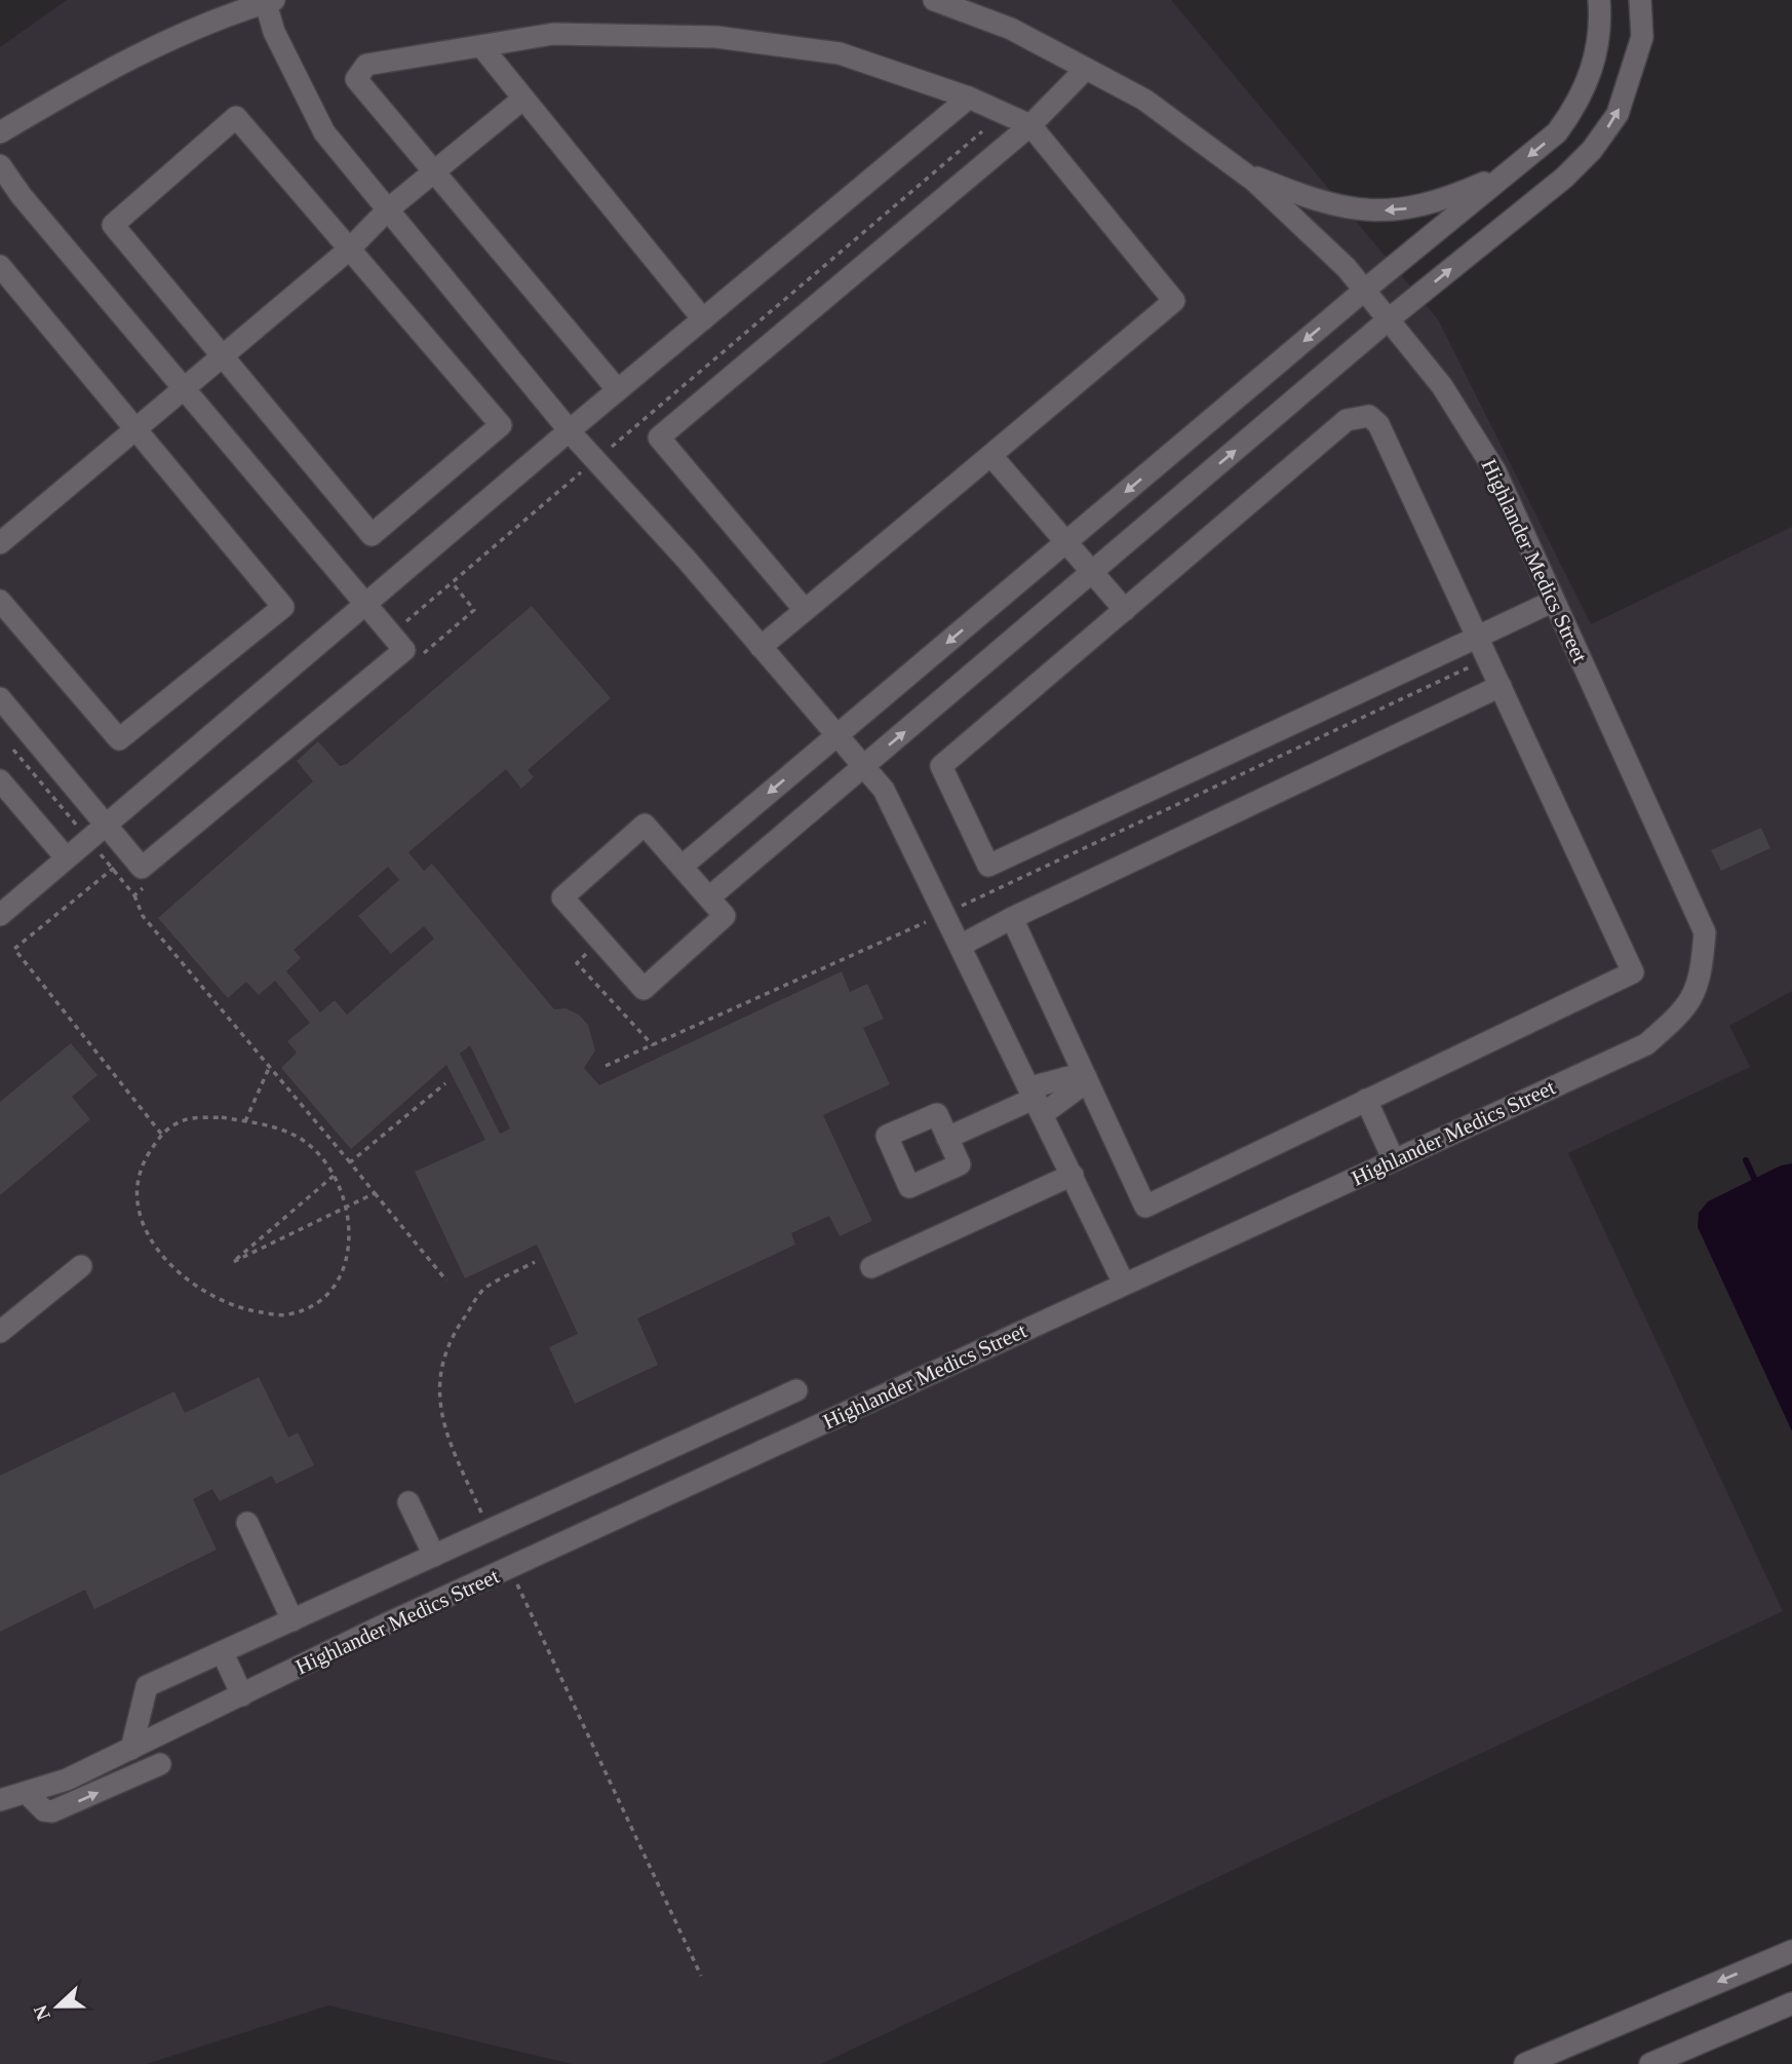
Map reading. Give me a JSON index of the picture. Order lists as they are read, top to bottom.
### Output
{
  "streets": {
    "street": ["Highlander Medics Street"]
  },
  "north": "left"
}
